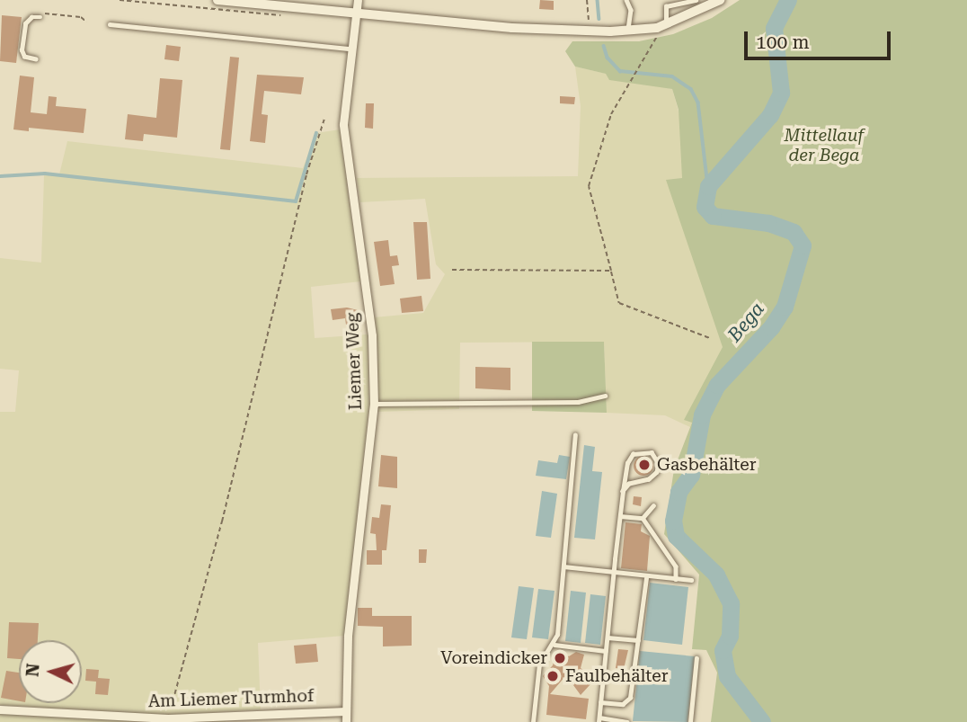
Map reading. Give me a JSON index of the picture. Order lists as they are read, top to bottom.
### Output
{
  "streets": {
    "street": ["Liemer Weg", "Am Liemer Turmhof"]
  },
  "crossings": [
    ["Liemer Weg", "Am Liemer Turmhof"]
  ],
  "water": ["Bega"],
  "parks": ["Mittellauf der Bega"],
  "places": ["Gasbehälter", "Voreindicker", "Faulbehälter"],
  "scale_bar": "100 m",
  "north": "left"
}
